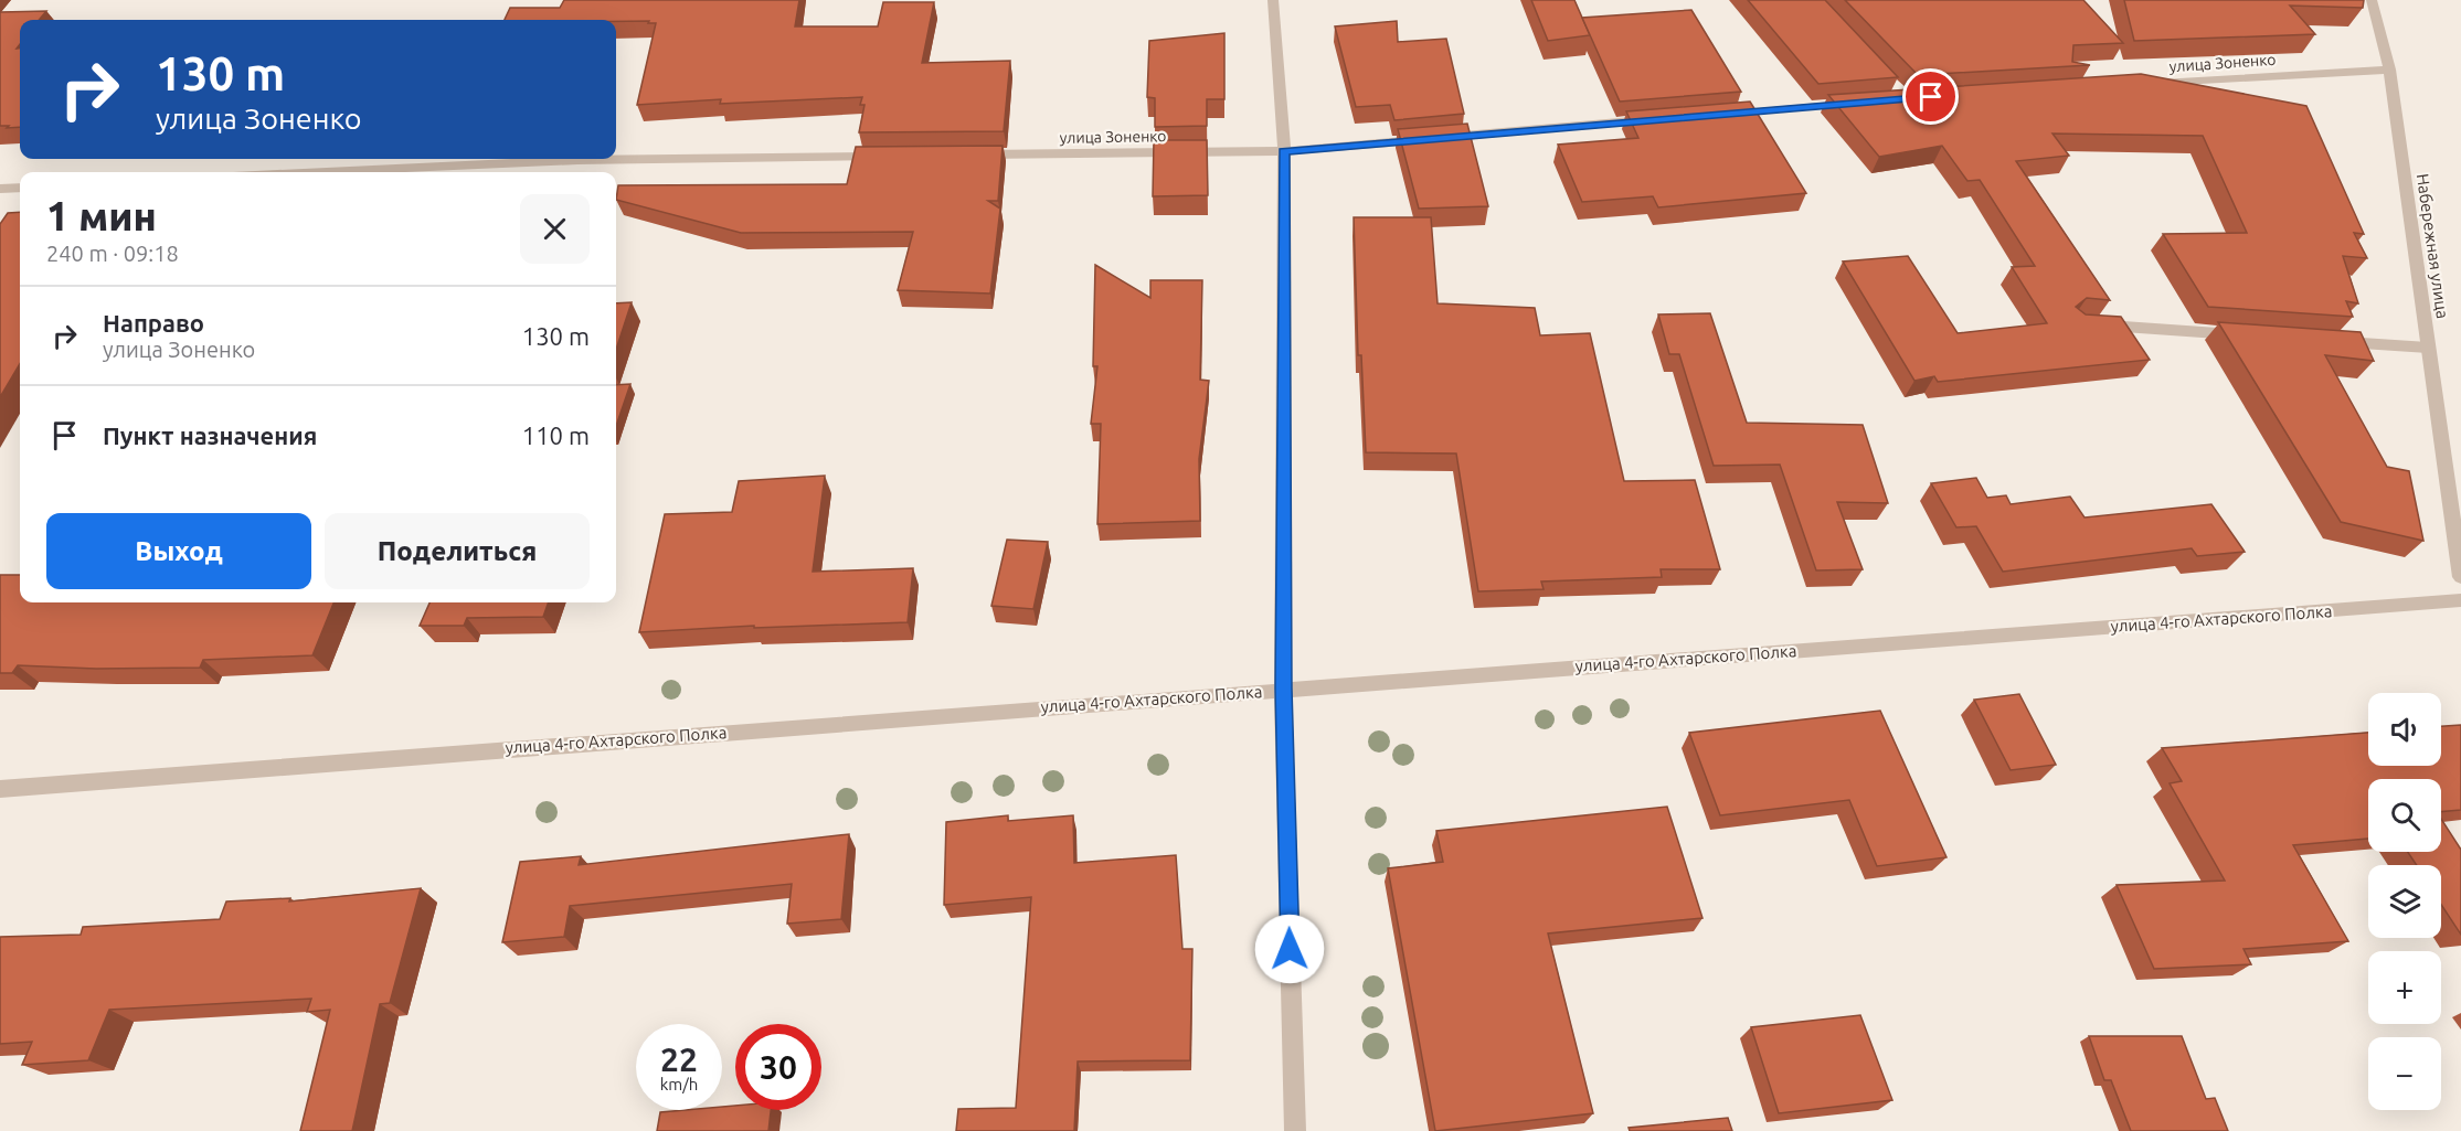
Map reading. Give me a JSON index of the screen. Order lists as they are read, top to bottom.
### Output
{
  "streets": {
    "street": ["улица Зоненко", "Набережная улица", "улица 4-го Ахтарского Полка"]
  },
  "crossings": [
    ["улица Зоненко", "Набережная улица"]
  ],
  "page": {
    "turn": ["130 m", "улица Зоненко"],
    "heading": ["1 мин", "240 m · 09:18"],
    "list": [
      {
        "name": "Направо",
        "note": "улица Зоненко",
        "value": "130 m"
      },
      {
        "name": "Пункт назначения",
        "value": "110 m"
      }
    ],
    "buttons": ["Выход", "Поделиться"],
    "map_buttons": ["+", "−"],
    "speed": "22 km/h",
    "limit": "30"
  }
}
